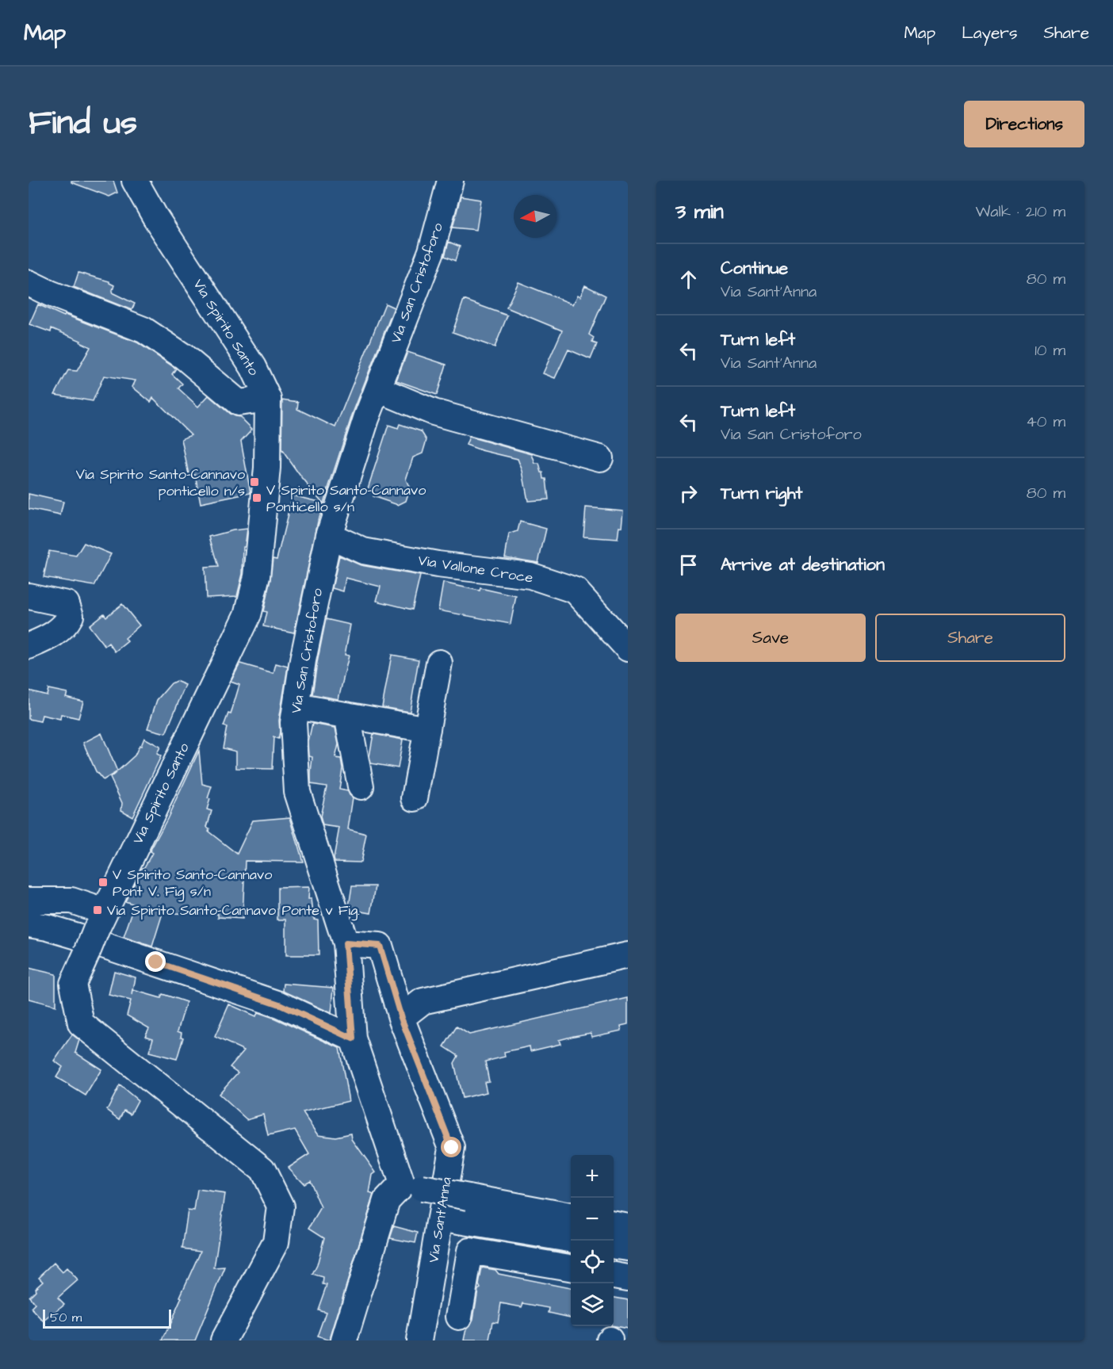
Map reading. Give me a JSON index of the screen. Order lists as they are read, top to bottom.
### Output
{
  "streets": {
    "street": [
      "Via San Cristoforo",
      "Via Spirito Santo",
      "Via Vallone Croce",
      "Via Sant'Anna"
    ]
  },
  "crossings": [
    ["Via San Cristoforo", "Via Vallone Croce"],
    ["Via San Cristoforo", "Via Sant'Anna"]
  ],
  "places": {
    "transit": [
      "Via Spirito Santo-Cannavo ponticello n/s",
      "V Spirito Santo-Cannavo Ponticello s/n",
      "V Spirito Santo-Cannavo Pont V. Fig s/n",
      "Via Spirito Santo-Cannavo Ponte v Fig."
    ]
  },
  "scale_bar": "50 m",
  "north": "left",
  "page": {
    "header": "Map",
    "nav": ["Map", "Layers", "Share"],
    "title": "Find us",
    "buttons": [
      "Directions",
      ["Save", "Share"]
    ],
    "heading": ["3 min", "Walk · 210 m"],
    "list": [
      ["Continue", "Via Sant'Anna", "80 m"],
      ["Turn left", "Via Sant'Anna", "10 m"],
      ["Turn left", "Via San Cristoforo", "40 m"],
      ["Turn right", "80 m"],
      "Arrive at destination"
    ],
    "map_buttons": ["+", "−"],
    "scale": "50 m"
  }
}
